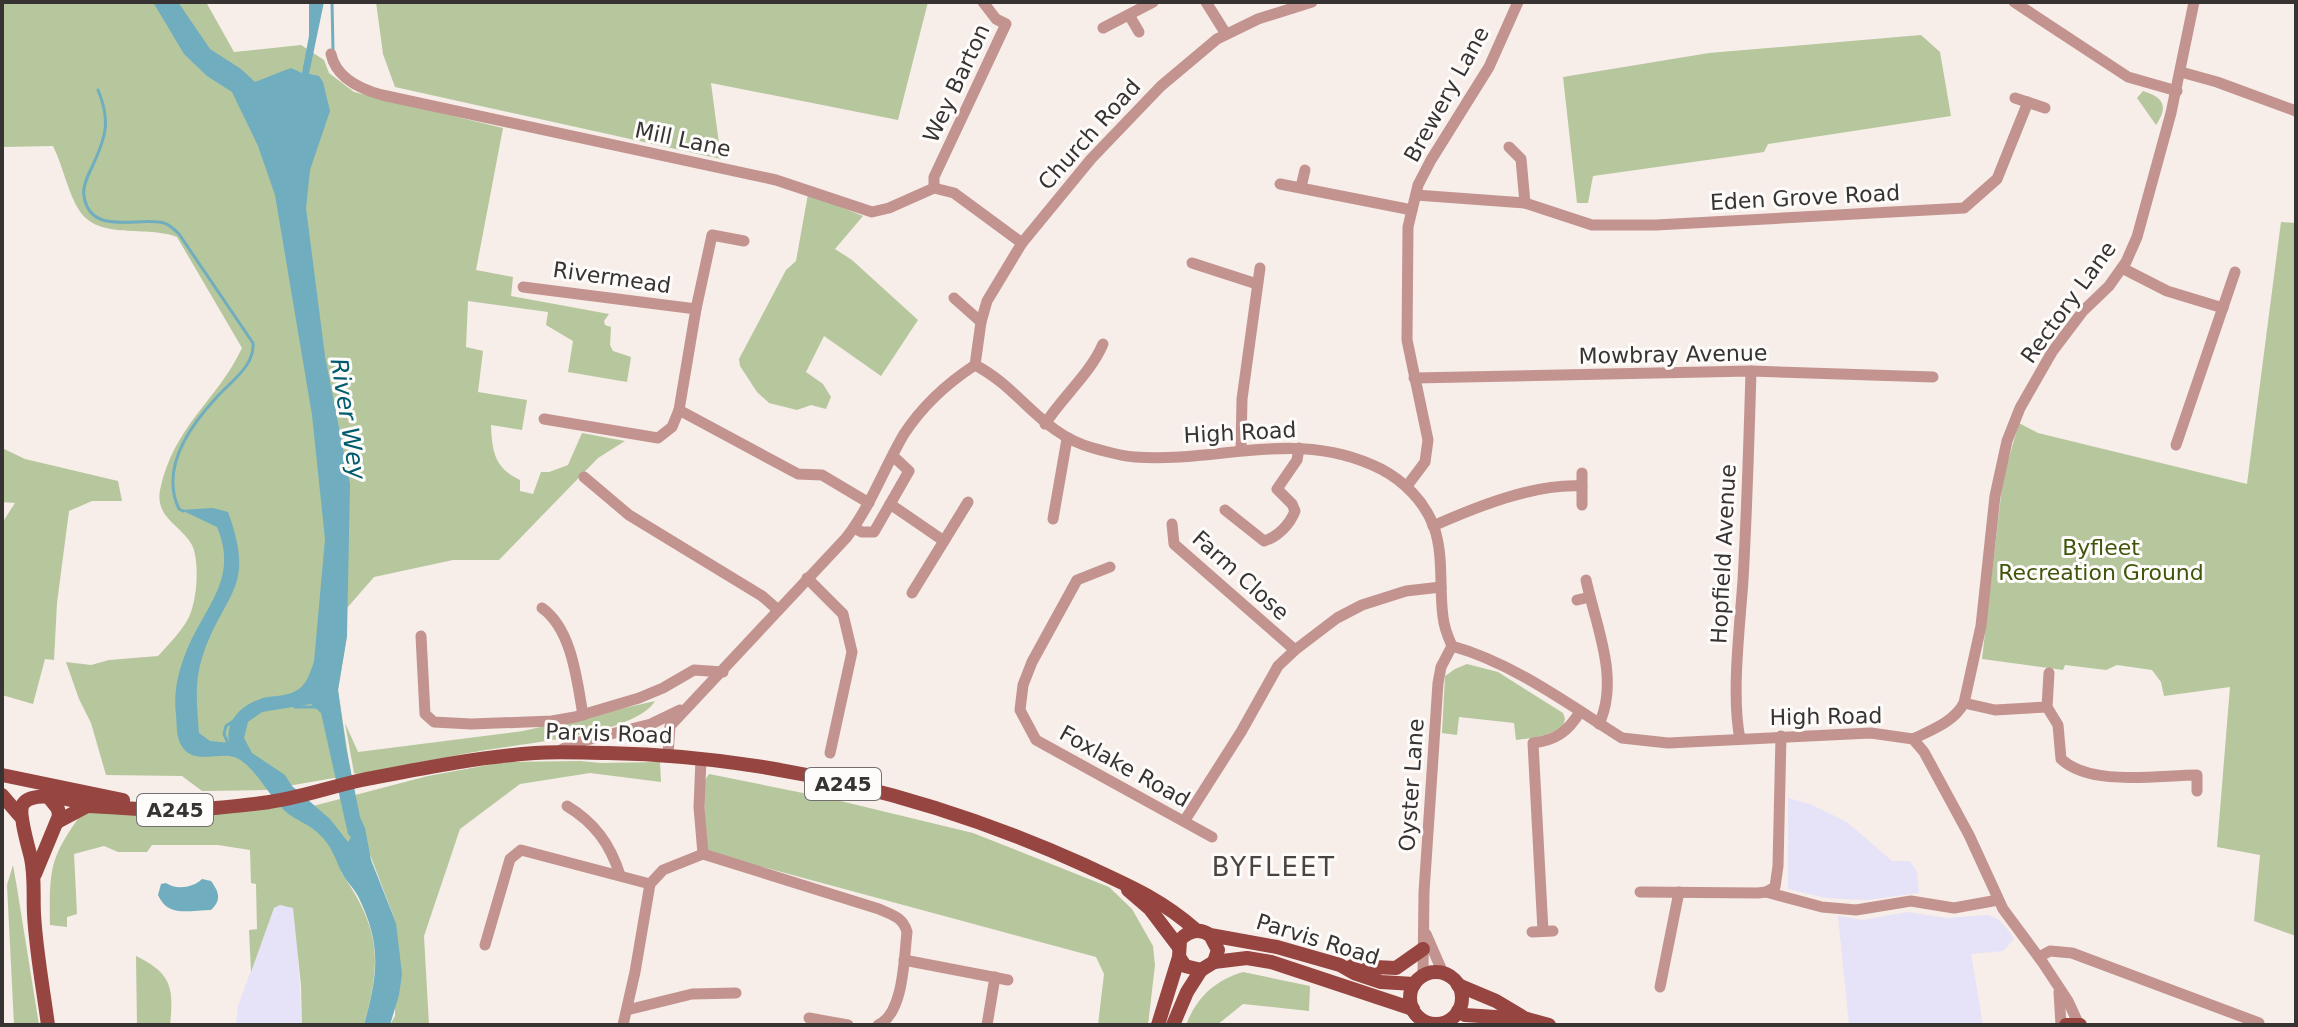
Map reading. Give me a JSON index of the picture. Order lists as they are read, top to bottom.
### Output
{
  "streets": {
    "main road": ["Parvis Road", "A245"],
    "street": [
      "Wey Barton",
      "Brewery Lane",
      "Church Road",
      "Mill Lane",
      "Eden Grove Road",
      "Rivermead",
      "Rectory Lane",
      "Mowbray Avenue",
      "High Road",
      "Hopfield Avenue",
      "Farm Close",
      "Foxlake Road",
      "Oyster Lane"
    ]
  },
  "crossings": [
    ["Wey Barton", "Mill Lane"],
    ["Brewery Lane", "Eden Grove Road"],
    ["Brewery Lane", "Mowbray Avenue"],
    ["Brewery Lane", "High Road"],
    ["Church Road", "High Road"],
    ["Mowbray Avenue", "Hopfield Avenue"],
    ["High Road", "Hopfield Avenue"],
    ["High Road", "Oyster Lane"],
    ["Parvis Road", "A245"],
    ["Parvis Road", "Oyster Lane"]
  ],
  "districts": ["BYFLEET"],
  "water": ["River Wey"],
  "parks": ["Byfleet Recreation Ground"]
}
